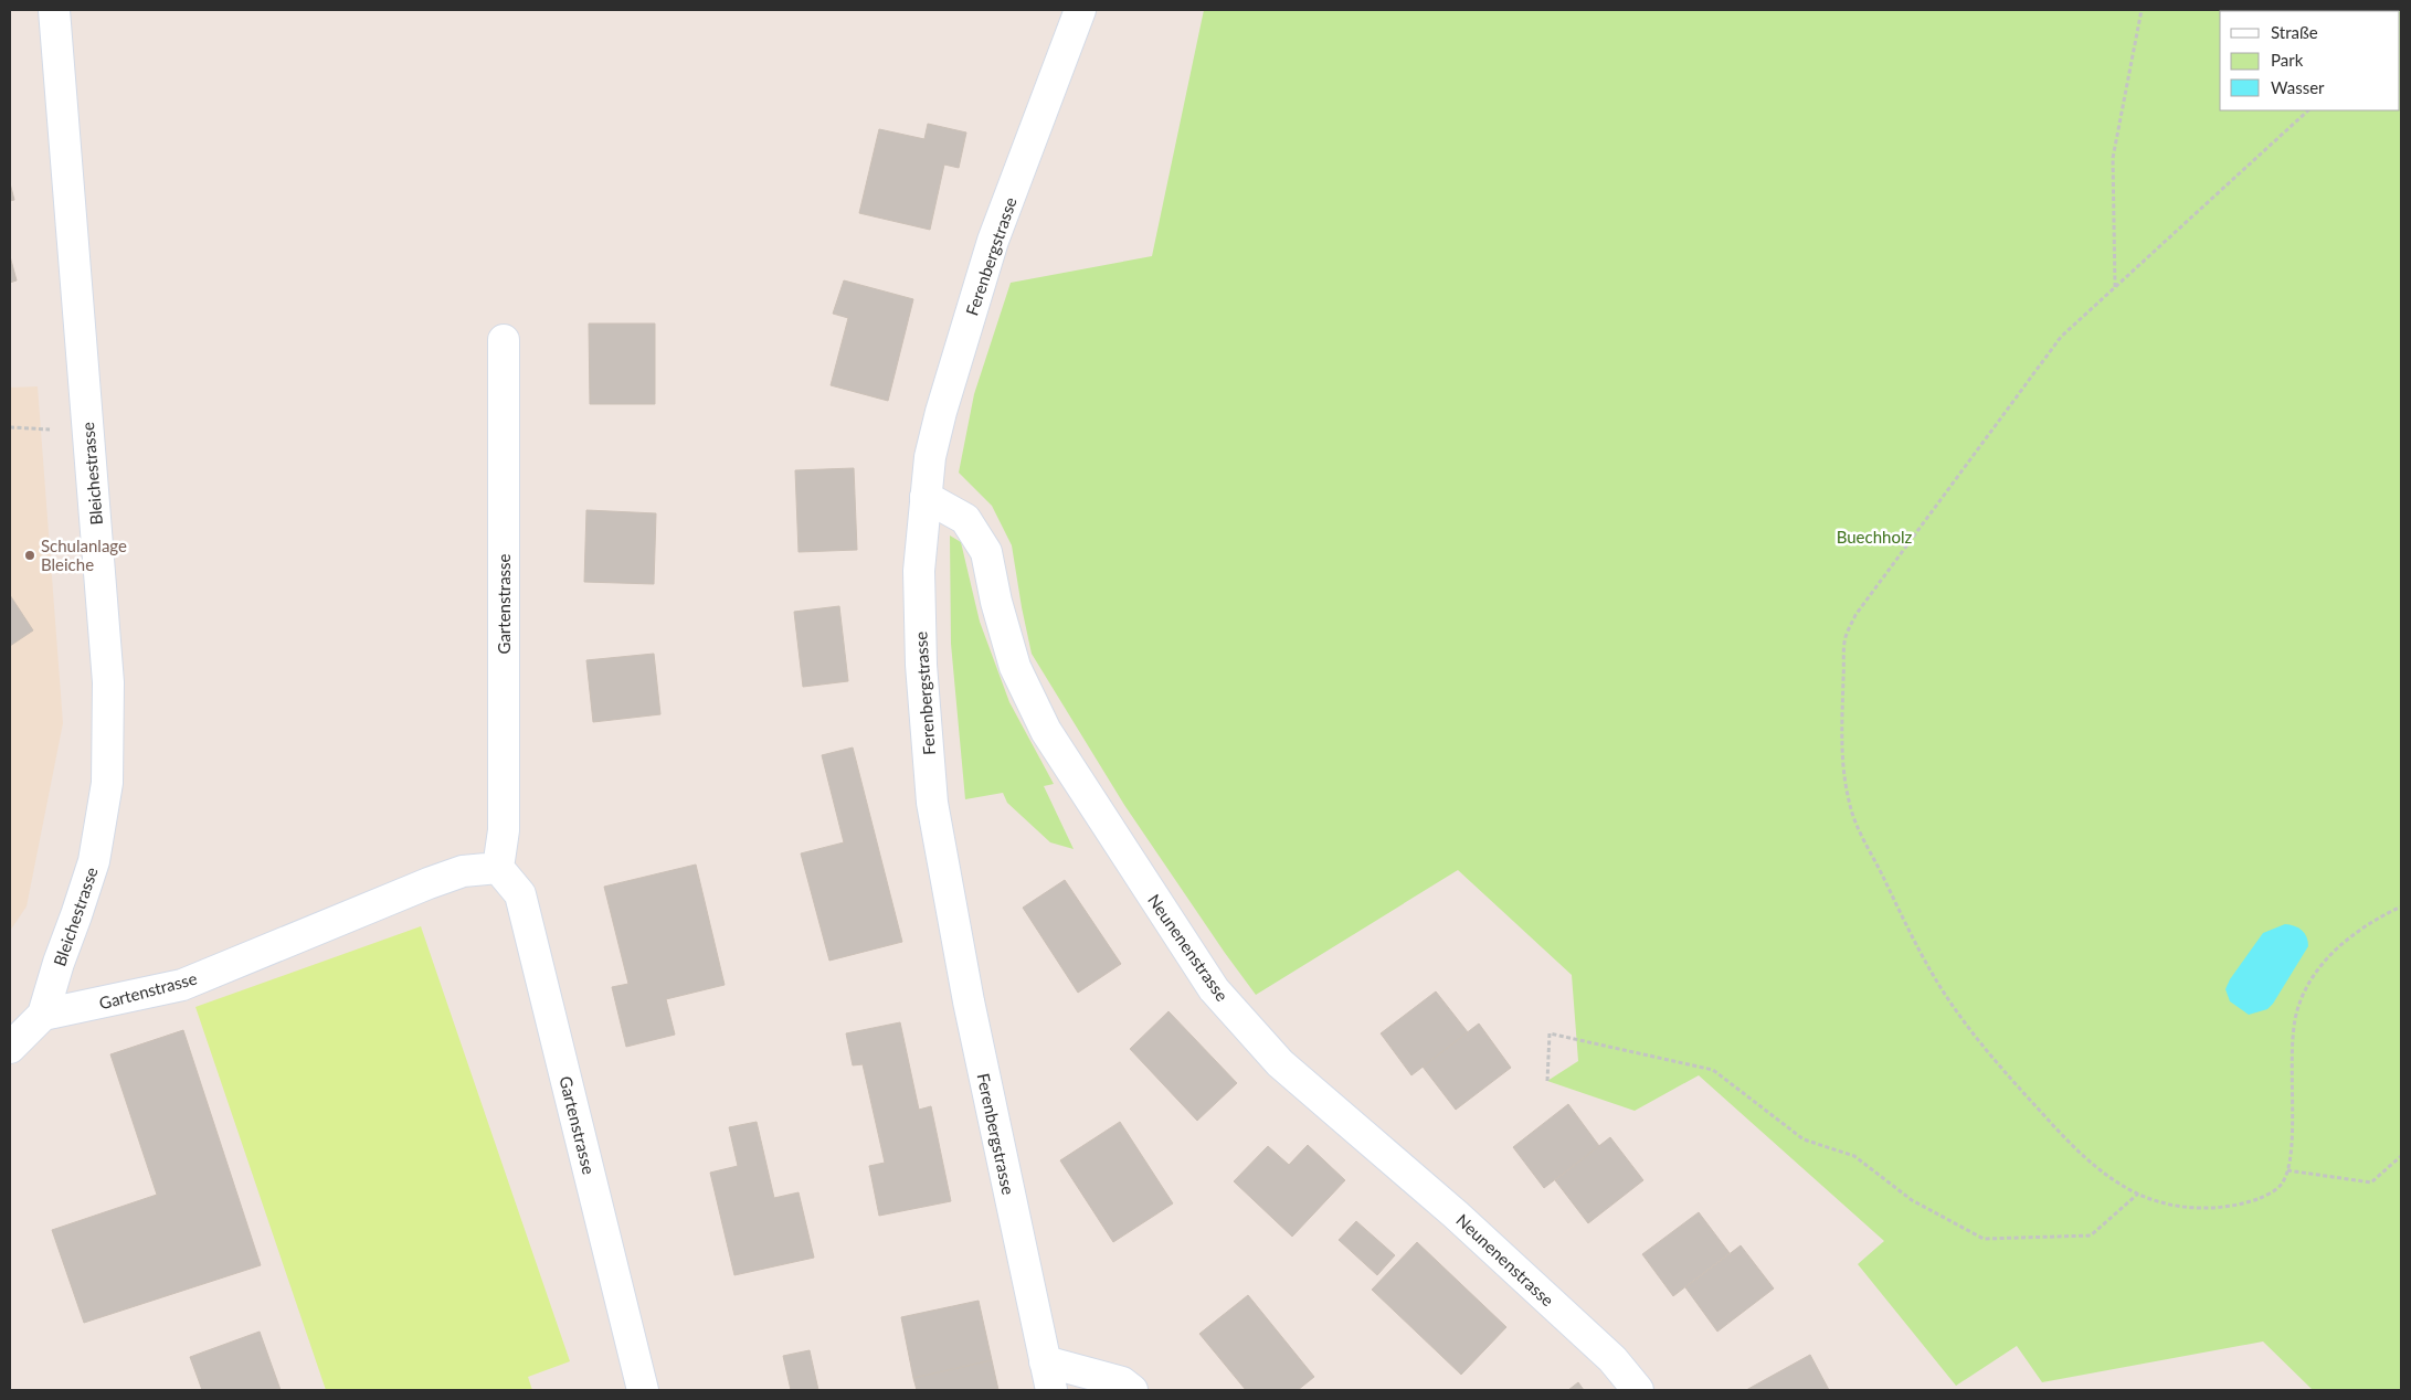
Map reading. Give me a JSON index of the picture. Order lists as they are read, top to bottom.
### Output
{
  "streets": {
    "street": [
      "Ferenbergstrasse",
      "Bleichestrasse",
      "Gartenstrasse",
      "Neunenenstrasse"
    ]
  },
  "crossings": [
    ["Ferenbergstrasse", "Neunenenstrasse"],
    ["Bleichestrasse", "Gartenstrasse"]
  ],
  "parks": ["Buechholz"],
  "places": ["Schulanlage Bleiche"],
  "legend": ["Straße", "Park", "Wasser"]
}
